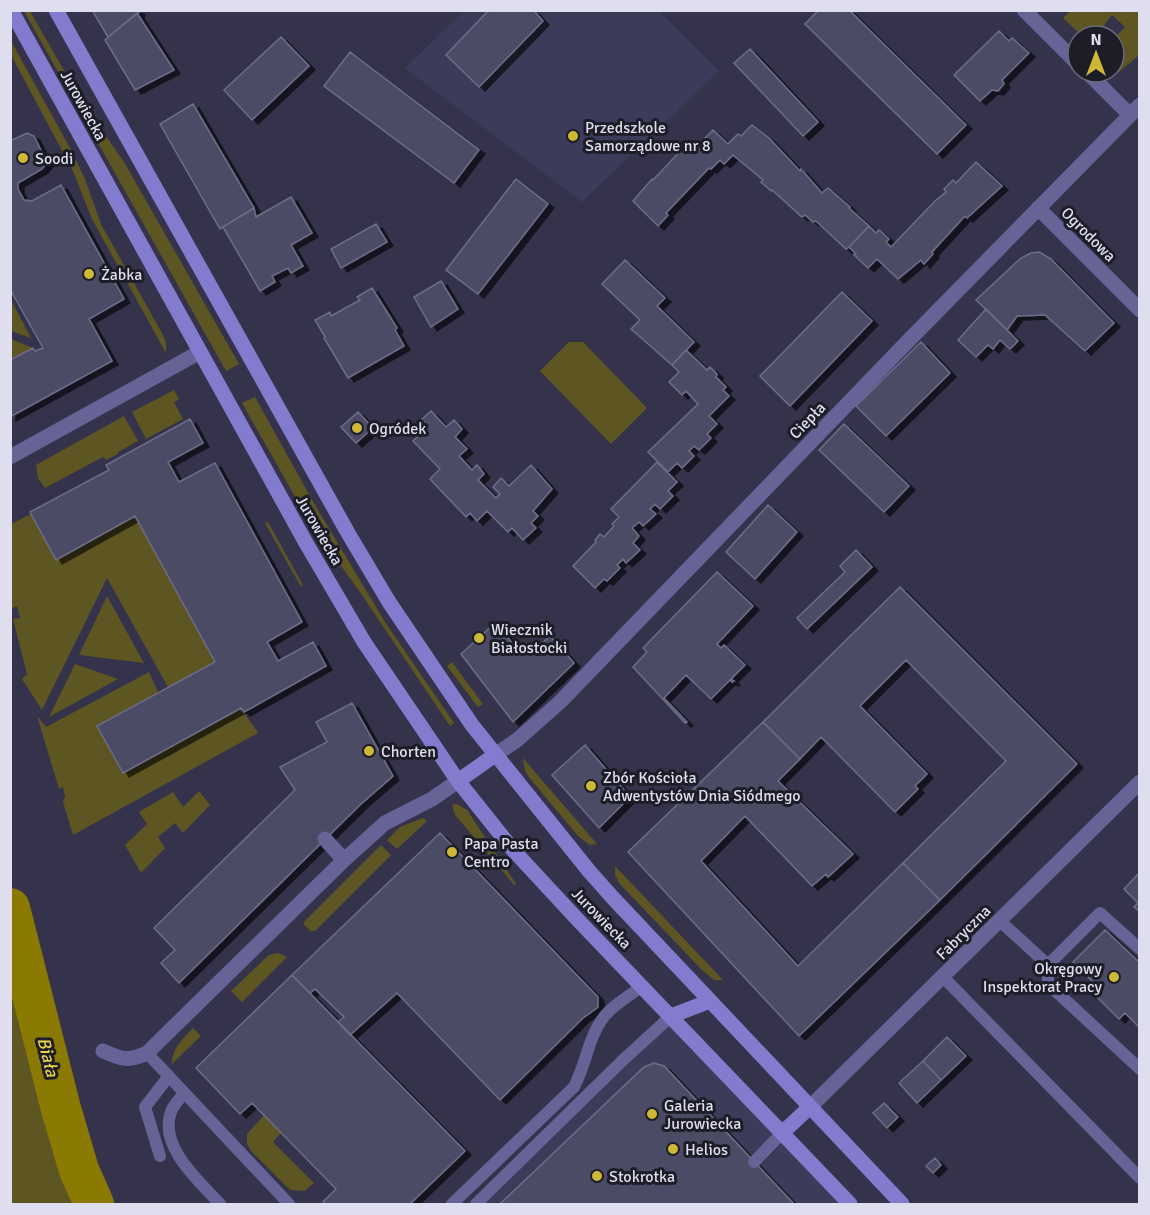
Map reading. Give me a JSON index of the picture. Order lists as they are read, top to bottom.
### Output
{
  "streets": {
    "street": [
      "Jurowiecka",
      "Ogrodowa",
      "Ciepła",
      "Fabryczna"
    ]
  },
  "crossings": [
    ["Jurowiecka", "Ciepła"],
    ["Jurowiecka", "Fabryczna"],
    ["Ogrodowa", "Ciepła"]
  ],
  "water": ["Biała"],
  "places": [
    "Przedszkole Samorządowe nr 8",
    "Soodi",
    "Żabka",
    "Ogródek",
    "Wiecznik Białostocki",
    "Chorten",
    "Zbór Kościoła Adwentystów Dnia Siódmego",
    "Papa Pasta Centro",
    "Okręgowy Inspektorat Pracy",
    "Galeria Jurowiecka",
    "Helios",
    "Stokrotka"
  ],
  "north": "top"
}
